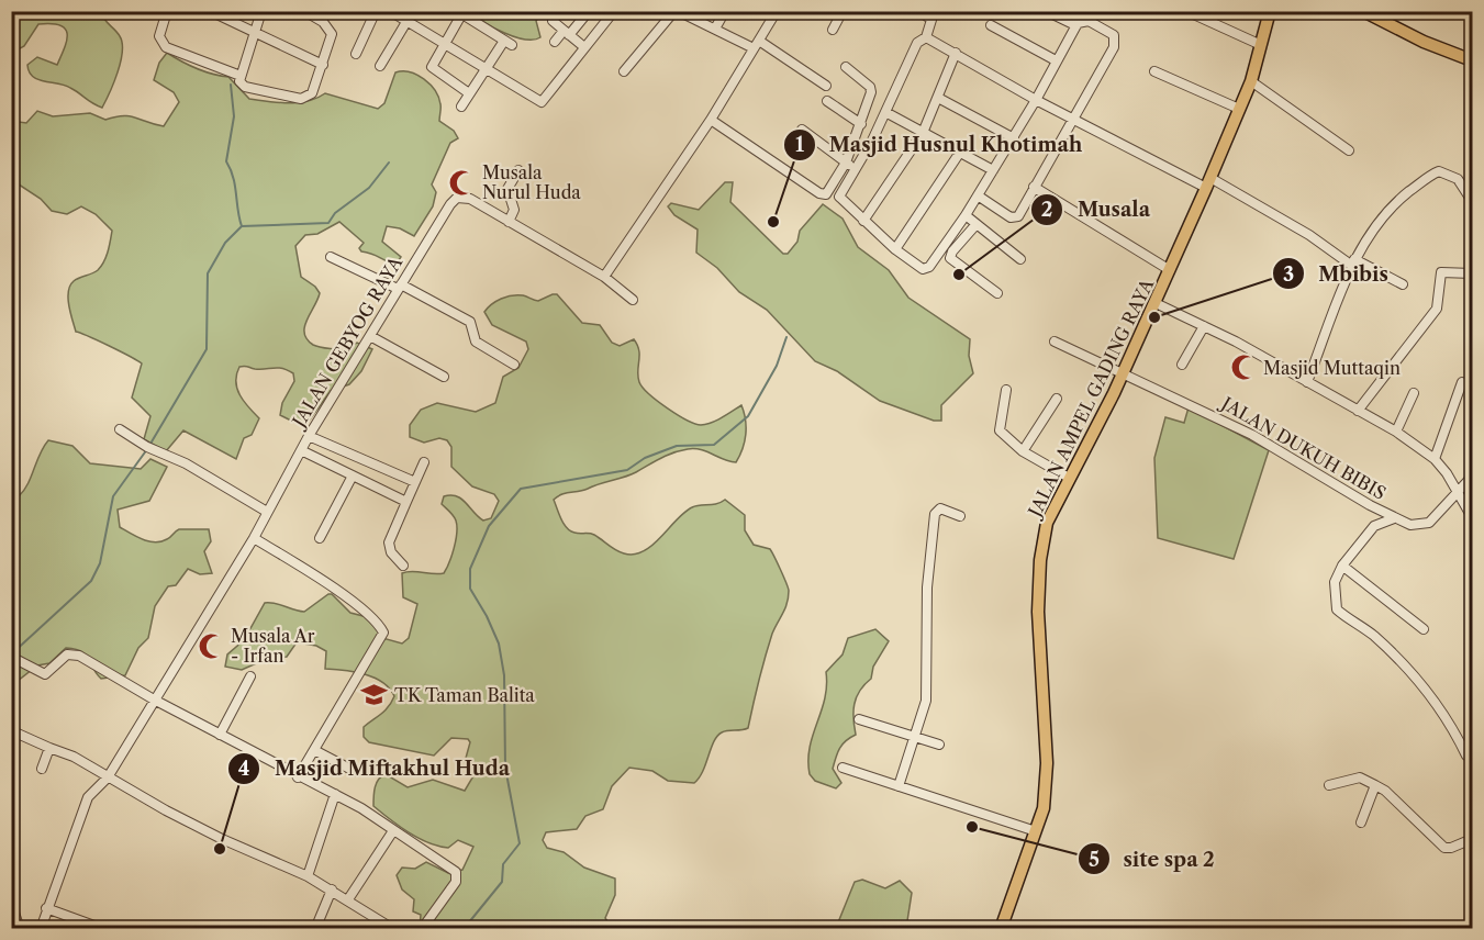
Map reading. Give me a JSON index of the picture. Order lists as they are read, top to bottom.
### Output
{
  "streets": {
    "main road": ["JALAN AMPEL GADING RAYA"],
    "street": ["JALAN GEBYOG RAYA", "JALAN DUKUH BIBIS"]
  },
  "crossings": [
    ["JALAN AMPEL GADING RAYA", "JALAN DUKUH BIBIS"]
  ],
  "places": {
    "mosque": ["Musala Nurul Huda", "Masjid Muttaqin", "Musala Ar - Irfan"],
    "other": [
      "Masjid Husnul Khotimah",
      "Musala",
      "Mbibis",
      "site spa 2",
      "Masjid Miftakhul Huda"
    ],
    "school or university": ["TK Taman Balita"]
  }
}
